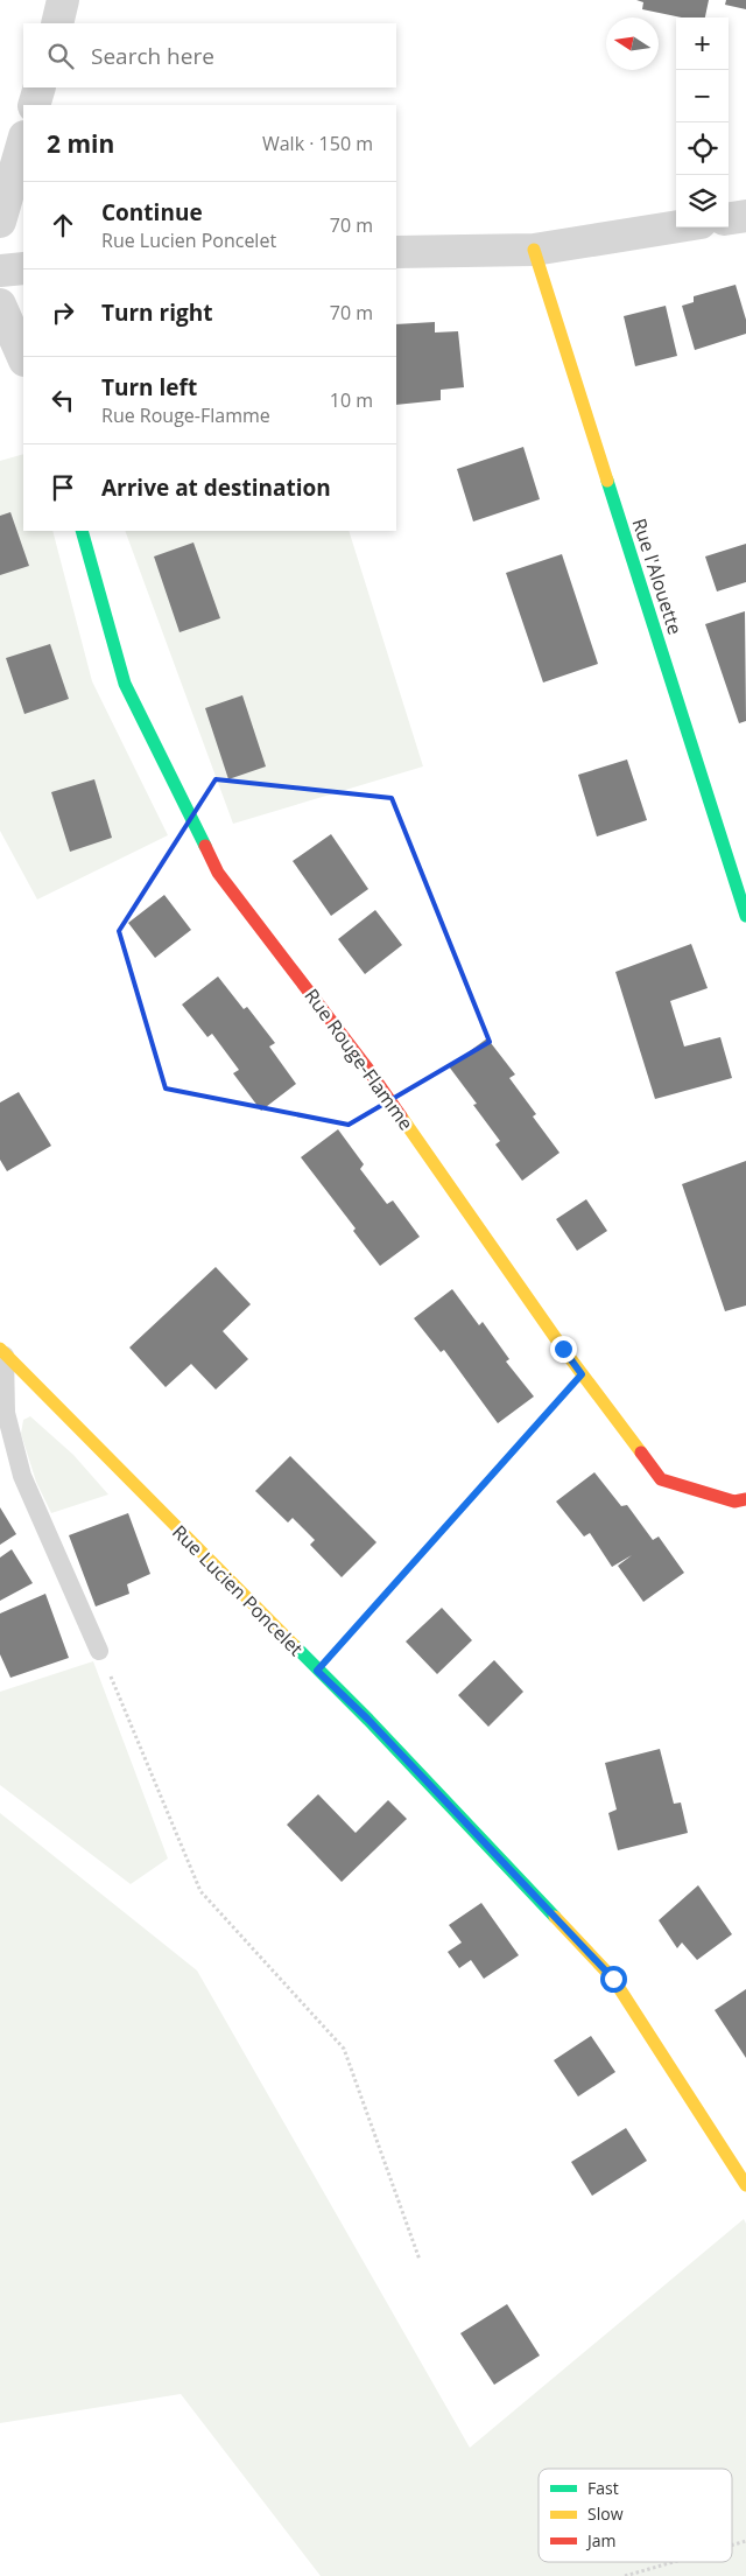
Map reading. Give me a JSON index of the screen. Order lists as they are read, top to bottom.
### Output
{
  "streets": {
    "street": ["Rue l'Alouette", "Rue Rouge-Flamme", "Rue Lucien Poncelet"]
  },
  "legend": ["Fast", "Slow", "Jam"],
  "north": "left",
  "page": {
    "map_buttons": ["+", "−"],
    "search": "Search here",
    "heading": ["2 min", "Walk · 150 m"],
    "list": [
      ["Continue", "Rue Lucien Poncelet", "70 m"],
      ["Turn right", "70 m"],
      ["Turn left", "Rue Rouge-Flamme", "10 m"],
      "Arrive at destination"
    ]
  }
}
